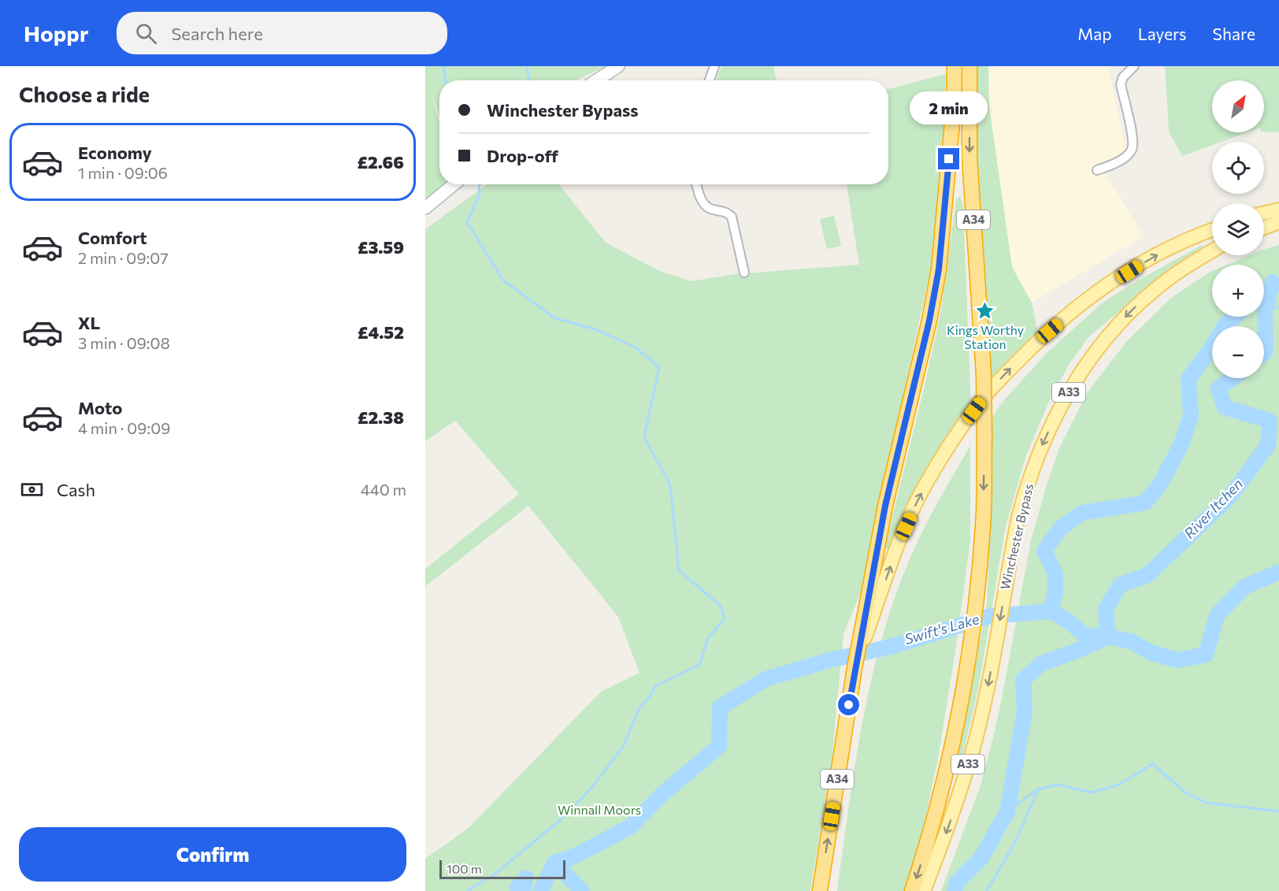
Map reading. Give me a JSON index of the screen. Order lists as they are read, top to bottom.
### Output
{
  "streets": {
    "highway": ["A34"],
    "main road": ["A33", "Winchester Bypass"]
  },
  "water": ["River Itchen", "Swift's Lake"],
  "parks": ["Winnall Moors"],
  "places": {
    "place": ["Kings Worthy Station"]
  },
  "scale_bar": "100 m",
  "north": "top right",
  "page": {
    "header": "Hoppr",
    "search": "Search here",
    "nav": ["Map", "Layers", "Share"],
    "heading": "Choose a ride",
    "map_buttons": ["+", "−"],
    "banner": ["Winchester Bypass", "Drop-off"],
    "bubble": "2 min",
    "list": [
      {
        "name": "Economy",
        "note": "1 min · 09:06",
        "value": "£2.66"
      },
      {
        "name": "Comfort",
        "note": "2 min · 09:07",
        "value": "£3.59"
      },
      {
        "name": "XL",
        "note": "3 min · 09:08",
        "value": "£4.52"
      },
      {
        "name": "Moto",
        "note": "4 min · 09:09",
        "value": "£2.38"
      }
    ],
    "pay": ["Cash", "440 m"],
    "buttons": "Confirm",
    "scale": "100 m"
  }
}
